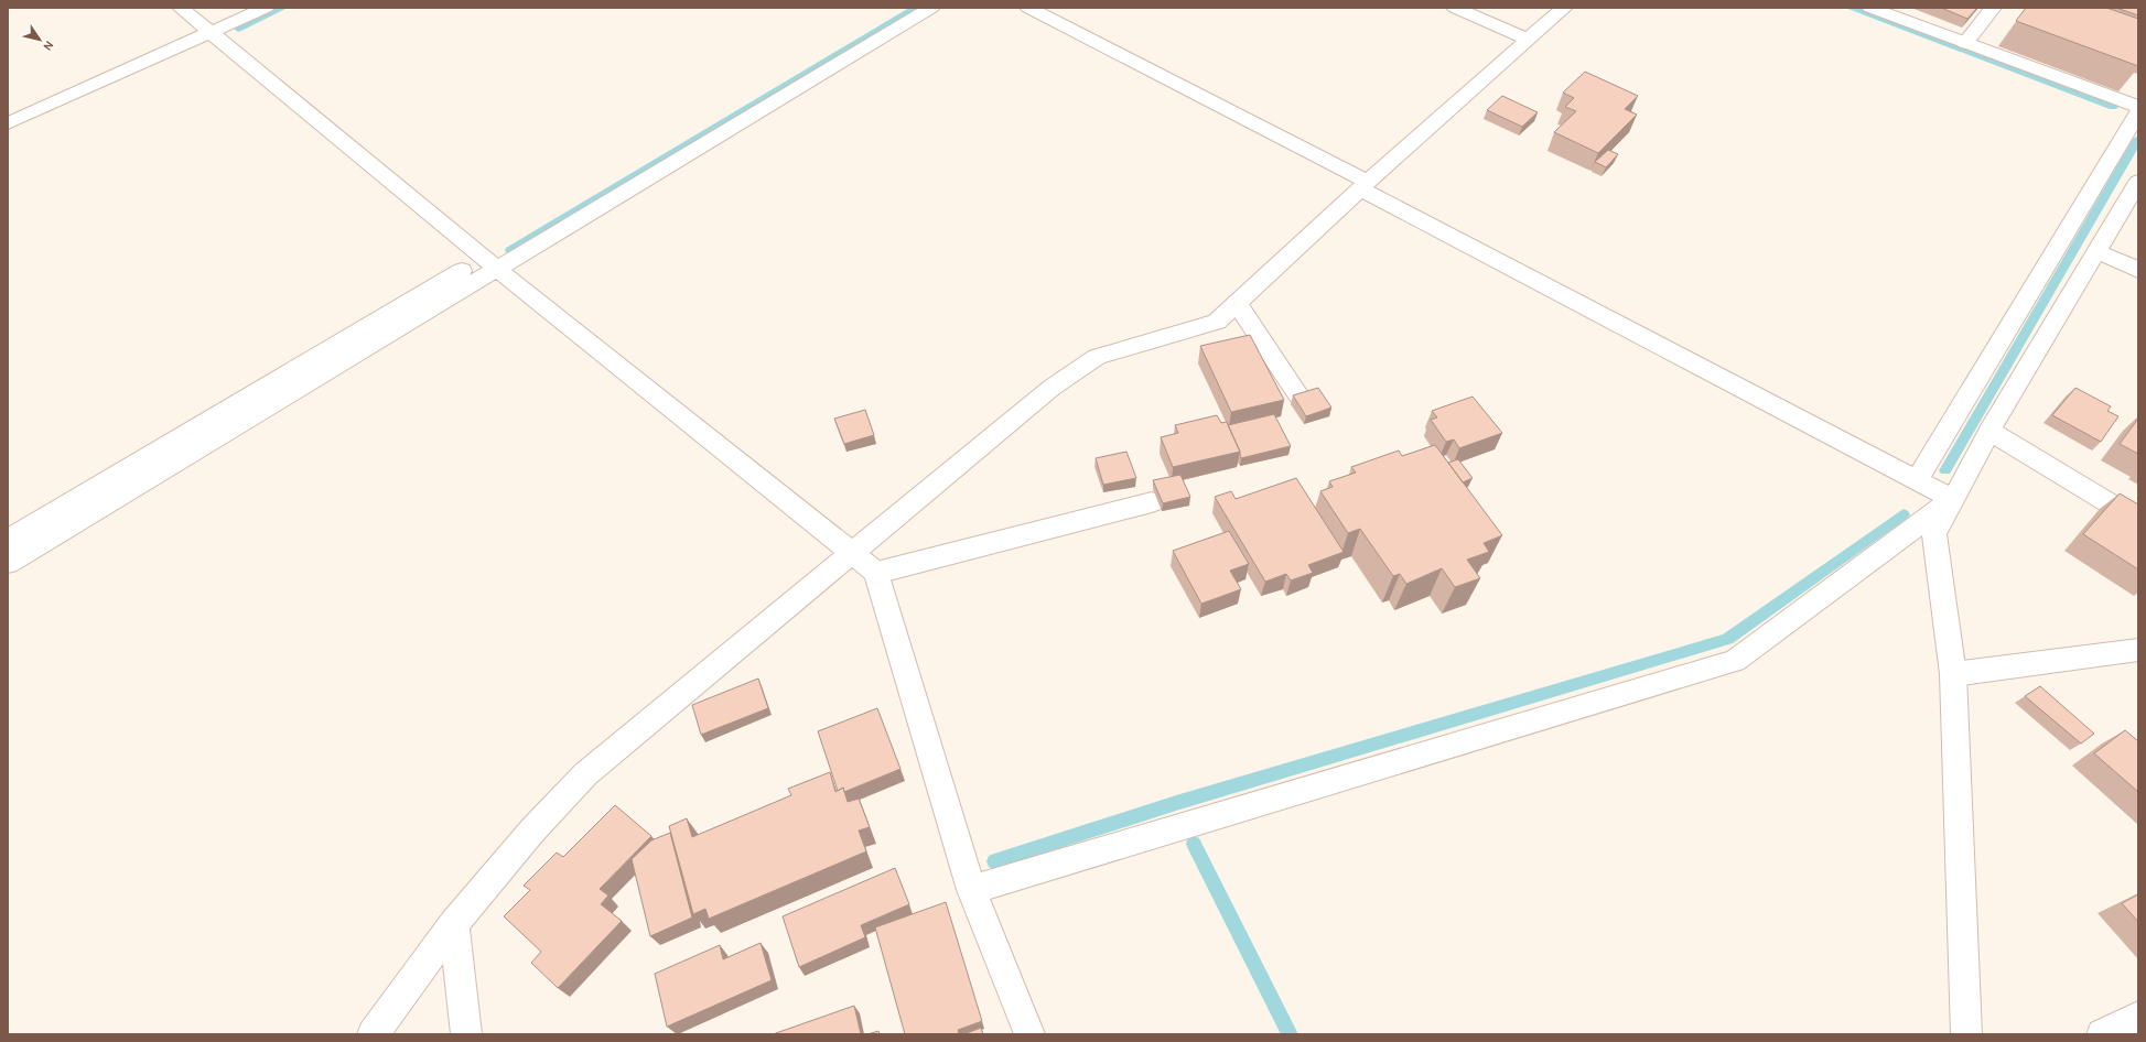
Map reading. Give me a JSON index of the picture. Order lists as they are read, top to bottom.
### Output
{
  "north": "bottom right"
}
